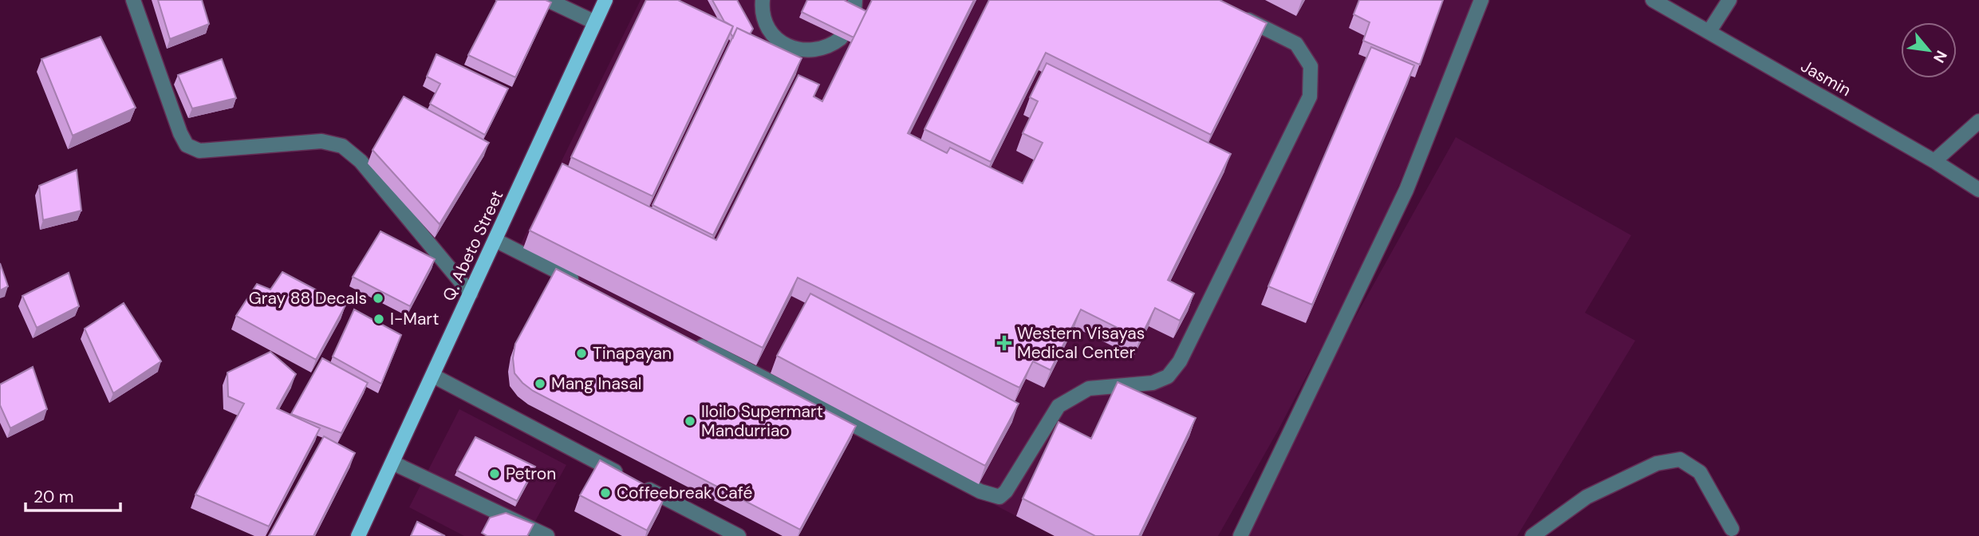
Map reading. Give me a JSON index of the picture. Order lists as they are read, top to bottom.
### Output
{
  "streets": {
    "main road": ["Q. Abeto Street"],
    "street": ["Jasmin"]
  },
  "places": {
    "other": [
      "Gray 88 Decals",
      "I-Mart",
      "Tinapayan",
      "Mang Inasal",
      "Iloilo Supermart Mandurriao",
      "Petron",
      "Coffeebreak Café"
    ],
    "health": ["Western Visayas Medical Center"]
  },
  "scale_bar": "20 m",
  "north": "bottom right"
}
